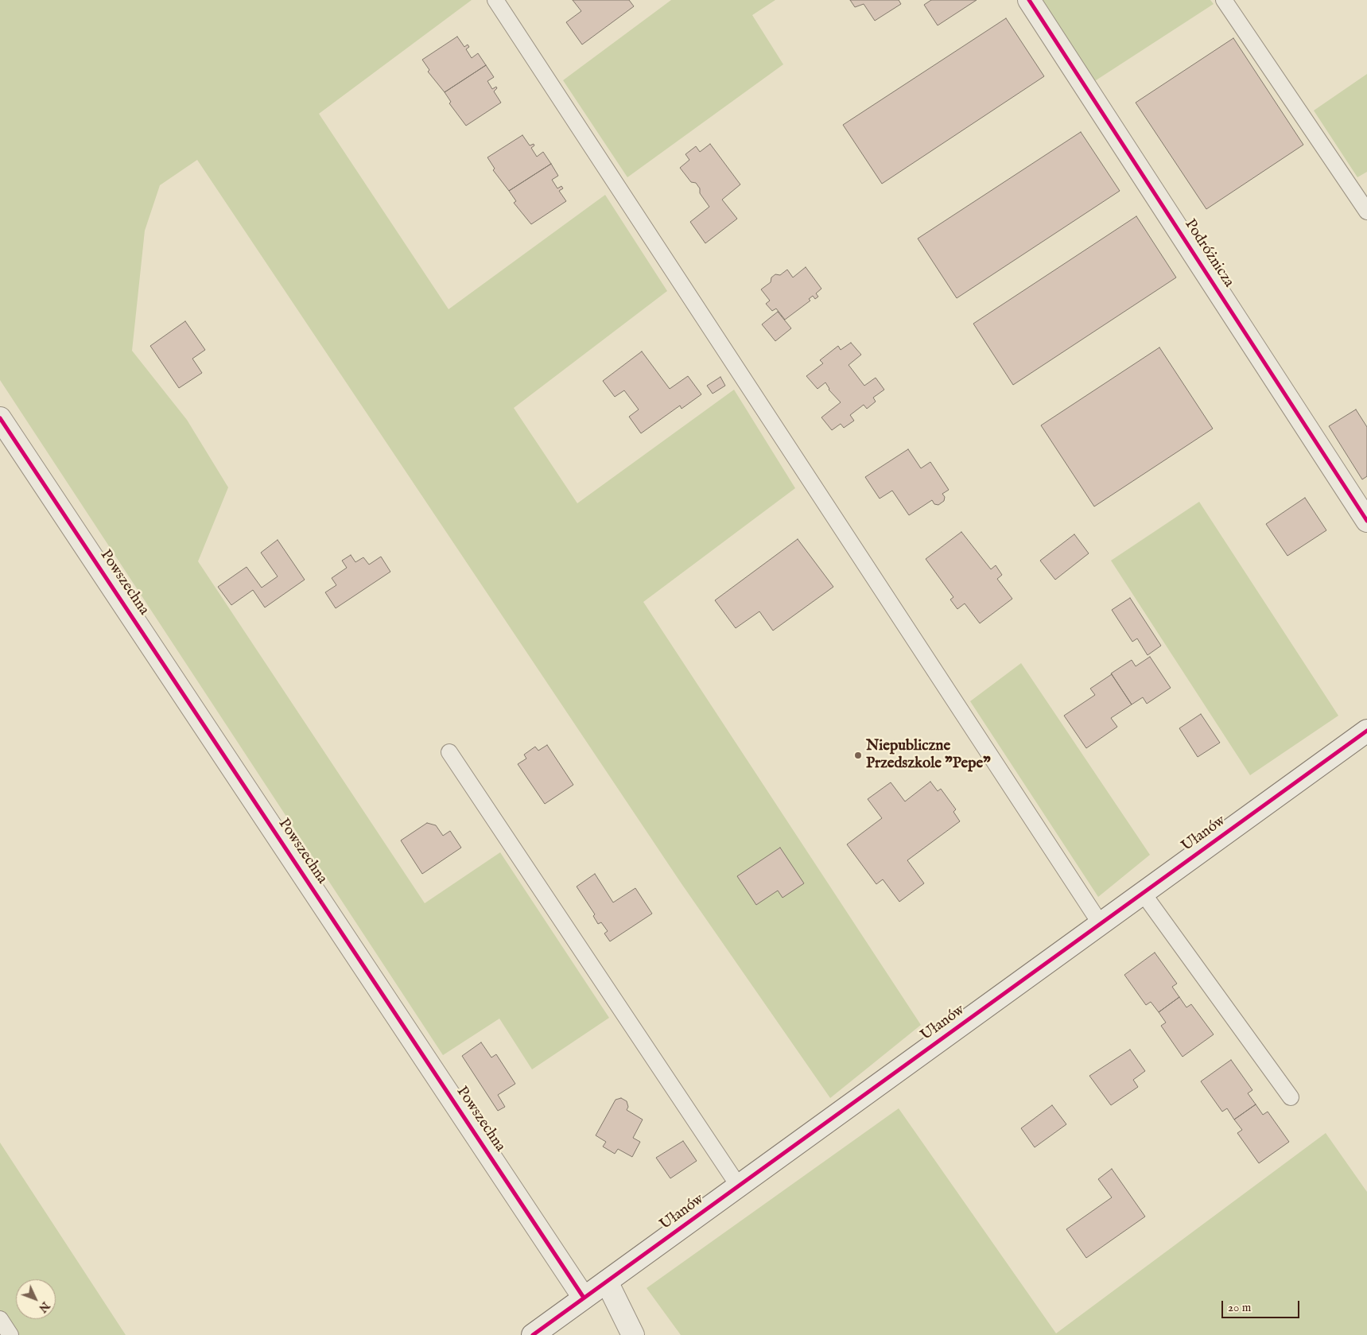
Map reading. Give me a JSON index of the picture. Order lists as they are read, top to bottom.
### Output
{
  "streets": {
    "street": ["Podróżnicza", "Powszechna", "Ułanów"]
  },
  "crossings": [
    ["Powszechna", "Ułanów"]
  ],
  "places": ["Niepubliczne Przedszkole \"Pepe\""],
  "scale_bar": "20 m",
  "north": "bottom right"
}
